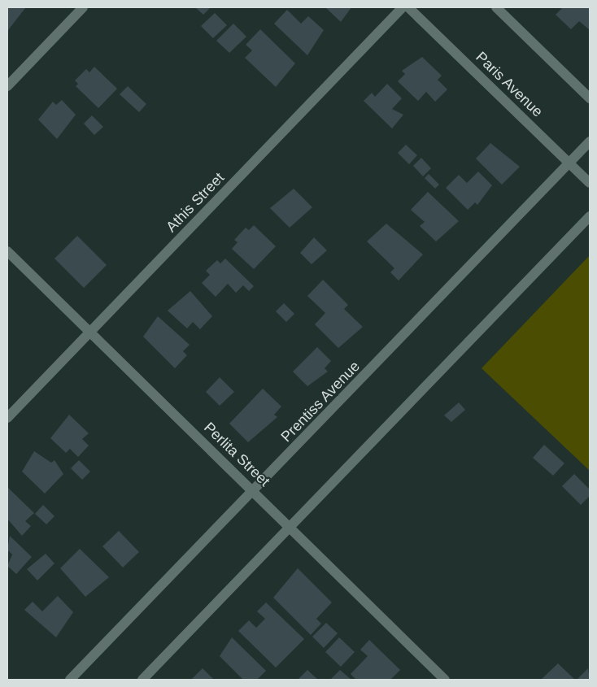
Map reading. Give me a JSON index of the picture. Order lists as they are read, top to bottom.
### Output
{
  "streets": {
    "street": [
      "Paris Avenue",
      "Athis Street",
      "Prentiss Avenue",
      "Perlita Street"
    ]
  },
  "crossings": [
    ["Paris Avenue", "Prentiss Avenue"],
    ["Athis Street", "Perlita Street"],
    ["Prentiss Avenue", "Perlita Street"]
  ]
}
